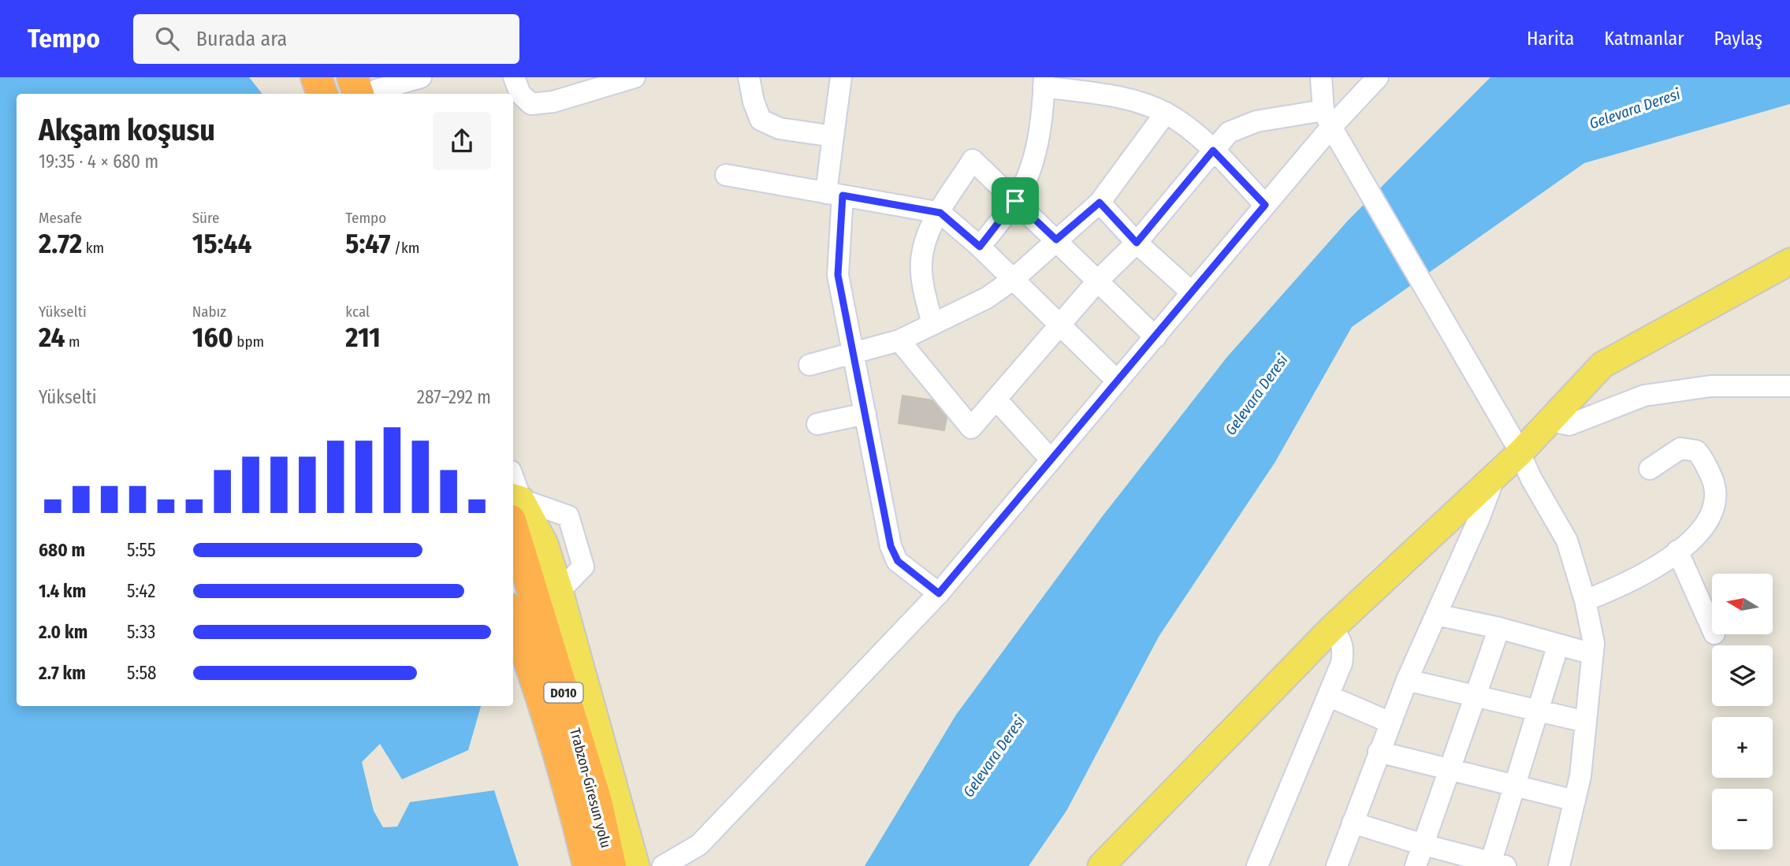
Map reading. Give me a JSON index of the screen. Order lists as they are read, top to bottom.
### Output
{
  "streets": {
    "highway": ["D010", "Trabzon-Giresun yolu"]
  },
  "water": ["Gelevara Deresi"],
  "north": "left",
  "page": {
    "header": "Tempo",
    "search": "Burada ara",
    "nav": ["Harita", "Katmanlar", "Paylaş"],
    "heading": ["Akşam koşusu", "19:35 · 4 × 680 m"],
    "stats": [
      ["Mesafe", "2.72 km"],
      ["Süre", "15:44"],
      ["Tempo", "5:47 /km"],
      ["Yükselti", "24 m"],
      ["Nabız", "160 bpm"],
      ["kcal", "211"]
    ],
    "chart": ["Yükselti", "287–292 m"],
    "list": [
      {
        "name": "680 m",
        "note": "5:55"
      },
      {
        "name": "1.4 km",
        "note": "5:42"
      },
      {
        "name": "2.0 km",
        "note": "5:33"
      },
      {
        "name": "2.7 km",
        "note": "5:58"
      }
    ],
    "map_buttons": ["+", "−"]
  }
}
